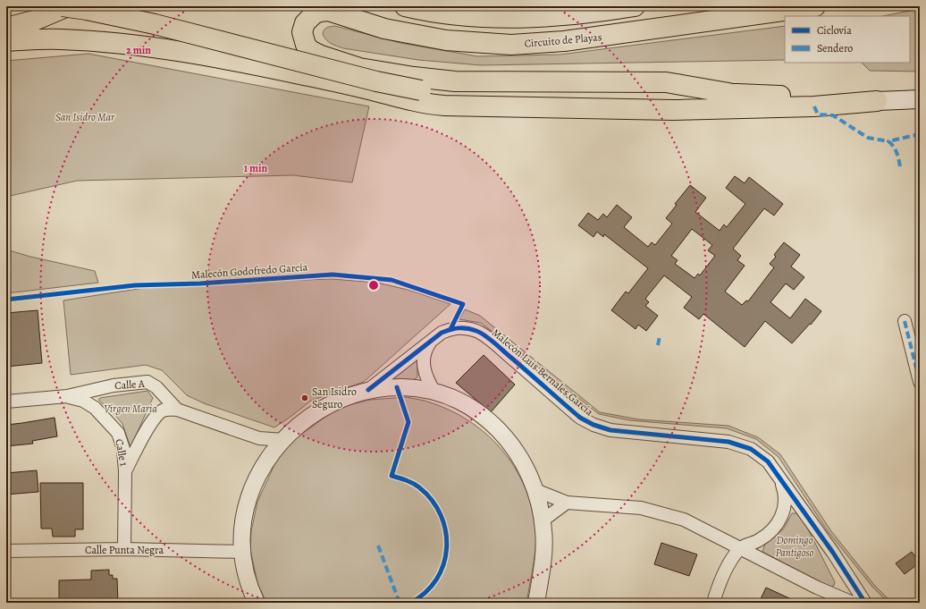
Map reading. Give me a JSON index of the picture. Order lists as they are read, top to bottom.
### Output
{
  "streets": {
    "highway": ["Circuito de Playas"],
    "street": [
      "Malecón Luis Bernales García",
      "Calle A",
      "Calle 1",
      "Calle Punta Negra"
    ],
    "cycle path": ["Malecón Godofredo García"]
  },
  "crossings": [
    ["Calle A", "Calle 1"],
    ["Calle 1", "Calle Punta Negra"]
  ],
  "parks": ["San Isidro Mar", "Virgen Maria", "Domingo Pantigoso"],
  "places": ["San Isidro Seguro"],
  "legend": ["Ciclovía", "Sendero"],
  "rings": ["2 min", "1 min"]
}
